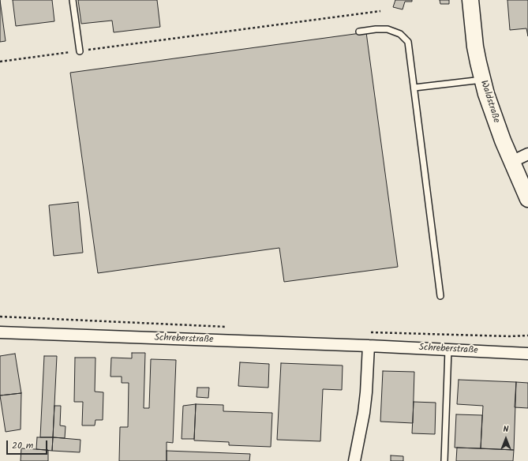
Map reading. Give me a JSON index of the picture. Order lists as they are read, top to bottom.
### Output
{
  "streets": {
    "main road": ["Waldstraße"],
    "street": ["Schreberstraße"]
  },
  "scale_bar": "20 m",
  "north": "top"
}
